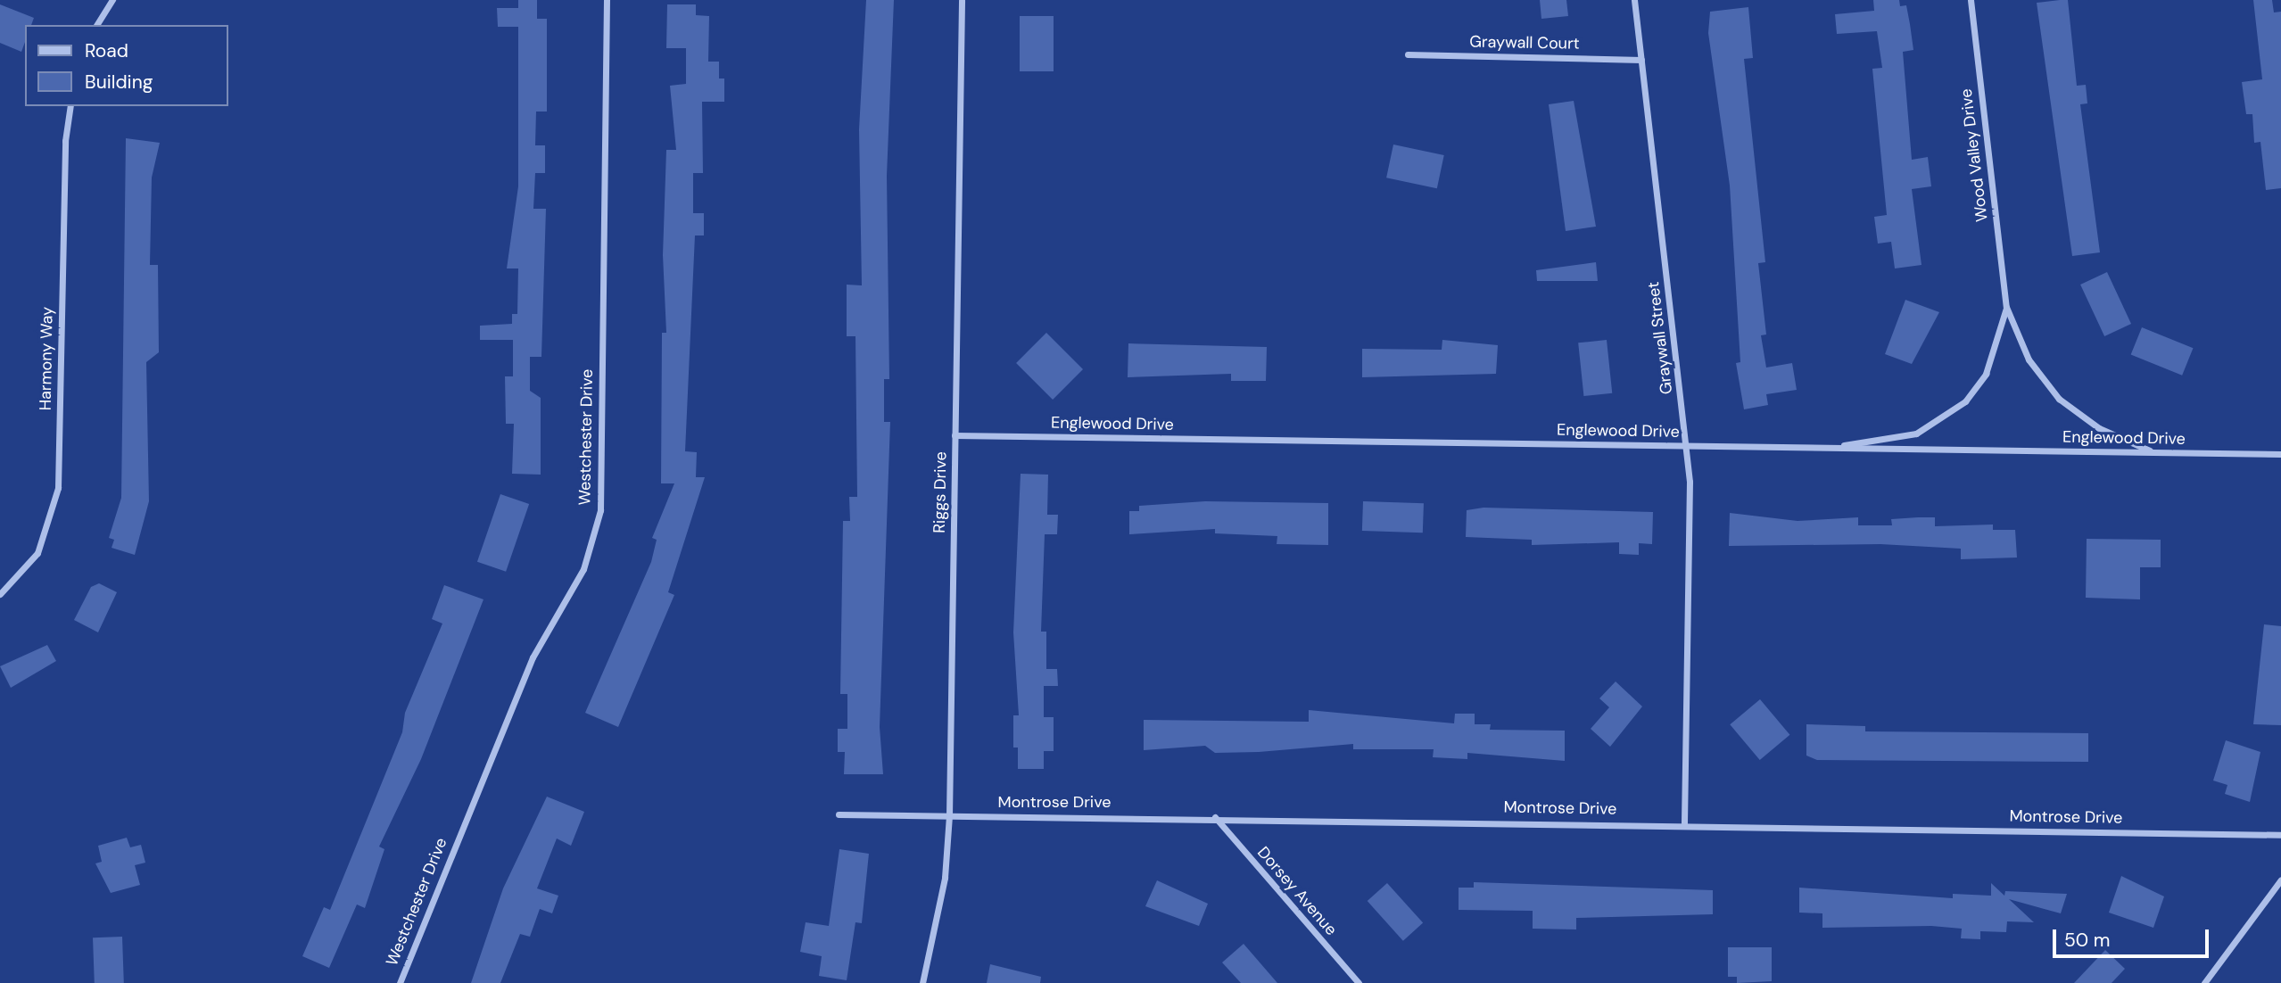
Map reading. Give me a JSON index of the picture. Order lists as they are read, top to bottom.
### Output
{
  "streets": {
    "street": [
      "Graywall Court",
      "Wood Valley Drive",
      "Graywall Street",
      "Harmony Way",
      "Englewood Drive",
      "Westchester Drive",
      "Riggs Drive",
      "Montrose Drive",
      "Dorsey Avenue"
    ]
  },
  "crossings": [
    ["Graywall Court", "Graywall Street"],
    ["Wood Valley Drive", "Englewood Drive"],
    ["Graywall Street", "Englewood Drive"],
    ["Graywall Street", "Montrose Drive"],
    ["Englewood Drive", "Riggs Drive"],
    ["Riggs Drive", "Montrose Drive"],
    ["Montrose Drive", "Dorsey Avenue"]
  ],
  "legend": ["Road", "Building"],
  "scale_bar": "50 m"
}
